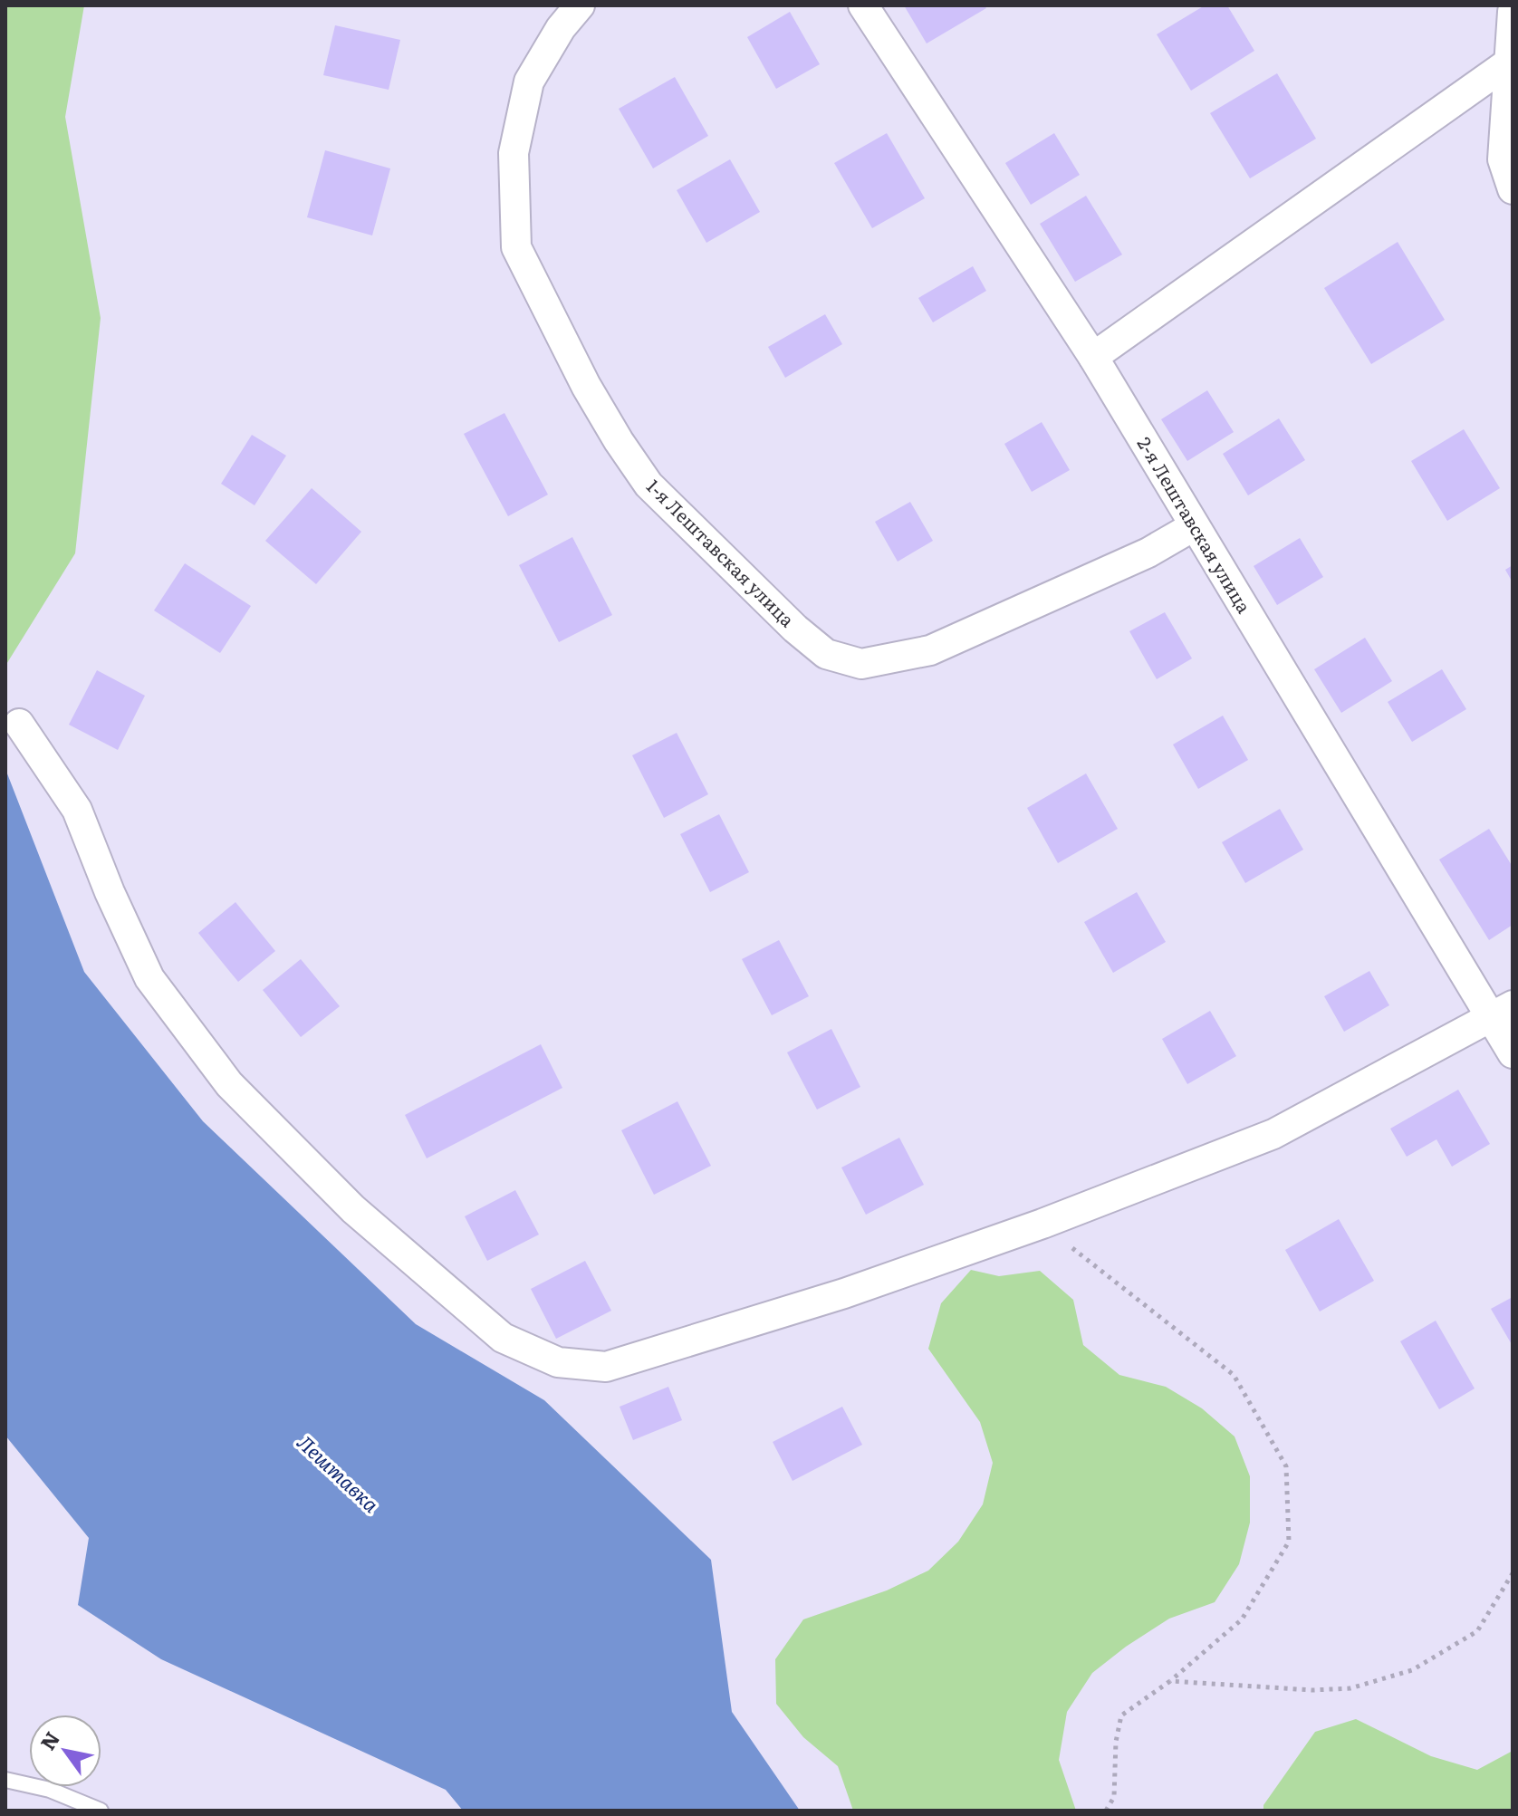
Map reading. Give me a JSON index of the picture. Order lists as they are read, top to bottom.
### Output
{
  "streets": {
    "street": ["2-я Лештавская улица", "1-я Лештавская улица"]
  },
  "crossings": [
    ["2-я Лештавская улица", "1-я Лештавская улица"]
  ],
  "water": ["Лештавка"],
  "north": "top left"
}
